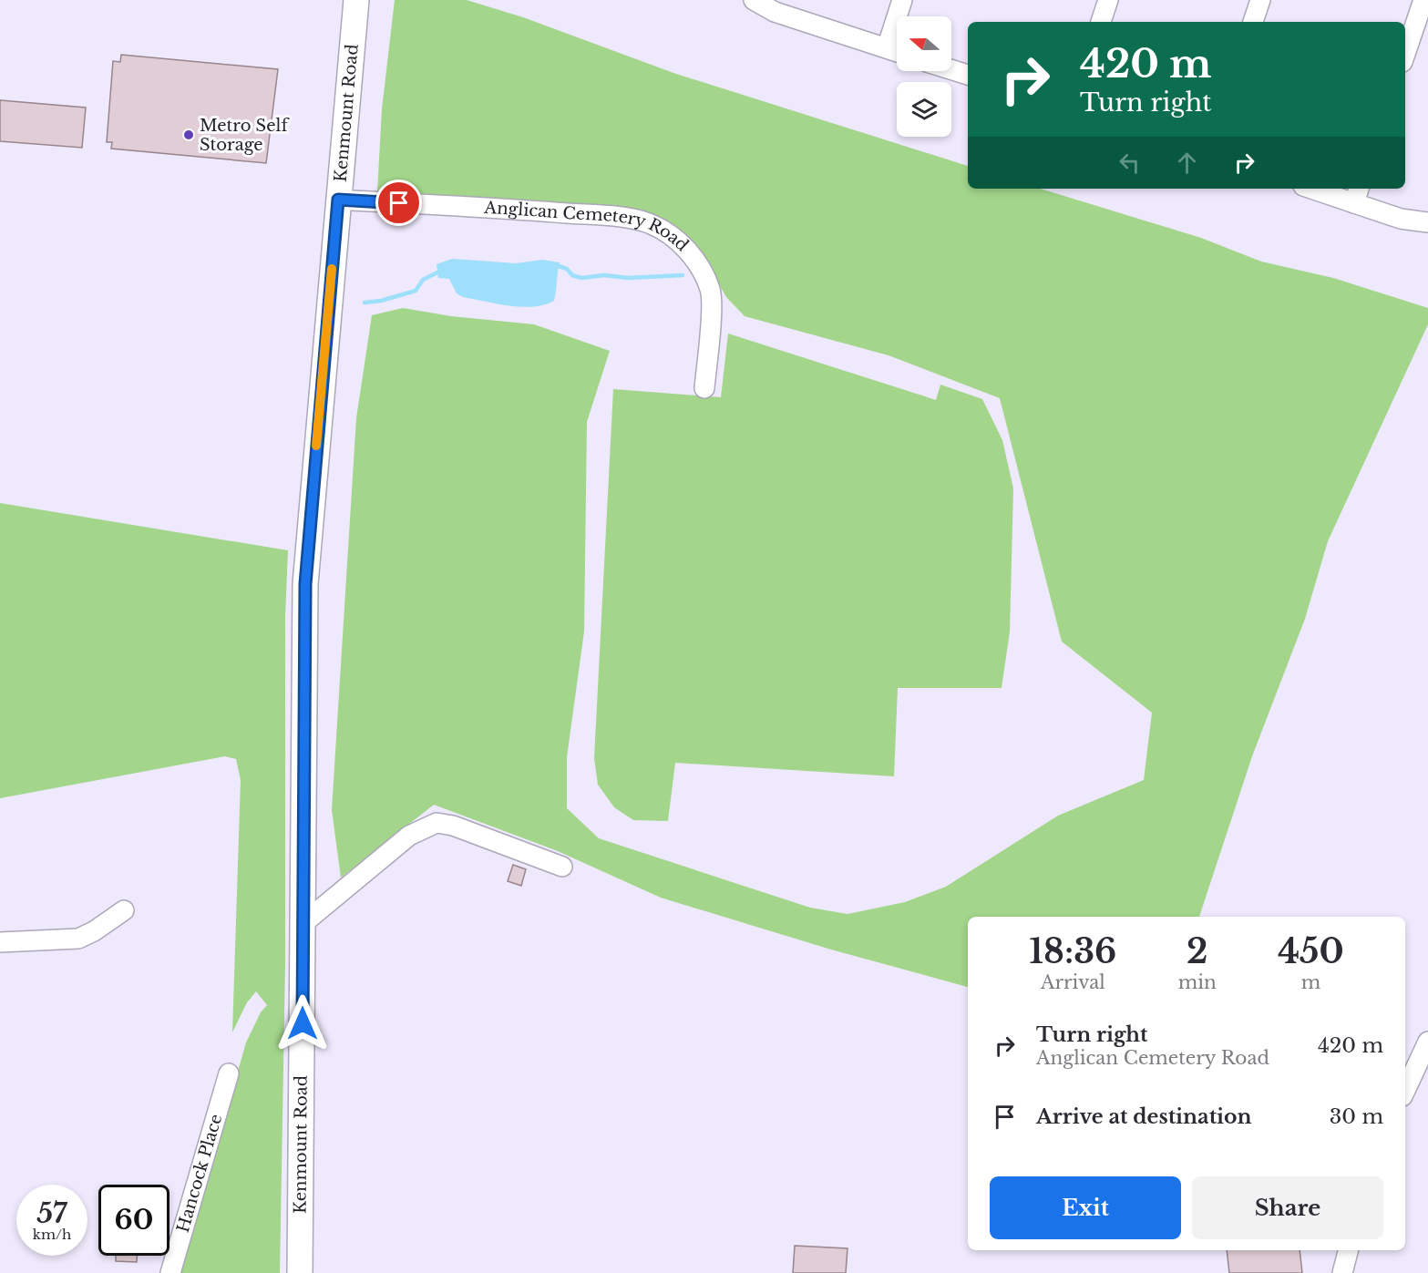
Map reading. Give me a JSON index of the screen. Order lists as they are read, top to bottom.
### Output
{
  "streets": {
    "main road": ["Kenmount Road"],
    "street": ["Anglican Cemetery Road", "Hancock Place"]
  },
  "crossings": [
    ["Kenmount Road", "Anglican Cemetery Road"]
  ],
  "places": ["Metro Self Storage"],
  "north": "left",
  "page": {
    "turn": ["420 m", "Turn right"],
    "eta": [
      "18:36",
      "Arrival",
      "2",
      "min",
      "450",
      "m"
    ],
    "list": [
      {
        "name": "Turn right",
        "note": "Anglican Cemetery Road",
        "value": "420 m"
      },
      {
        "name": "Arrive at destination",
        "value": "30 m"
      }
    ],
    "buttons": ["Exit", "Share"],
    "speed": "57 km/h",
    "limit": "60"
  }
}
